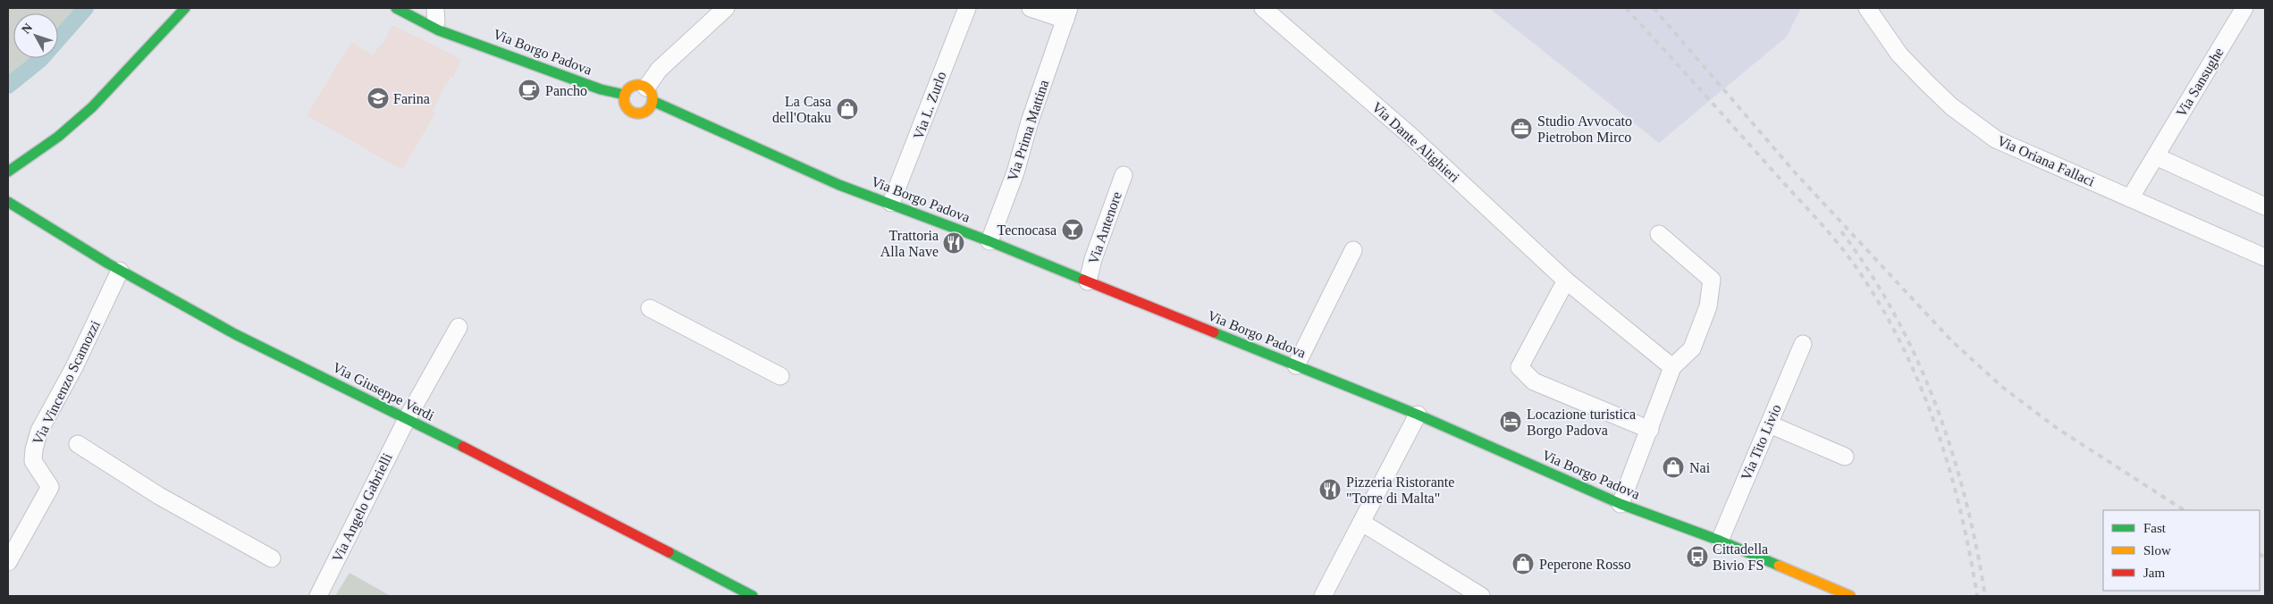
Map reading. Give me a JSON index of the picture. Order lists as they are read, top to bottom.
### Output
{
  "streets": {
    "street": [
      "Via Borgo Padova",
      "Via Sansughe",
      "Via L. Zurlo",
      "Via Prima Mattina",
      "Via Dante Alighieri",
      "Via Oriana Fallaci",
      "Via Antenore",
      "Via Vincenzo Scamozzi",
      "Via Giuseppe Verdi",
      "Via Tito Livio",
      "Via Angelo Gabrielli"
    ]
  },
  "crossings": [
    ["Via Borgo Padova", "Via L. Zurlo"],
    ["Via Borgo Padova", "Via Prima Mattina"],
    ["Via Borgo Padova", "Via Antenore"],
    ["Via Borgo Padova", "Via Tito Livio"],
    ["Via Sansughe", "Via Oriana Fallaci"],
    ["Via Vincenzo Scamozzi", "Via Giuseppe Verdi"],
    ["Via Giuseppe Verdi", "Via Angelo Gabrielli"]
  ],
  "places": {
    "cafe": ["Pancho"],
    "school or university": ["Farina"],
    "shop": ["La Casa dell'Otaku", "Nai", "Peperone Rosso"],
    "office": ["Studio Avvocato Pietrobon Mirco"],
    "bar": ["Tecnocasa"],
    "restaurant": ["Trattoria Alla Nave", "Pizzeria Ristorante \"Torre di Malta\""],
    "hotel": ["Locazione turistica Borgo Padova"],
    "bus stop": ["Cittadella Bivio FS"]
  },
  "legend": ["Fast", "Slow", "Jam"],
  "north": "top left"
}
